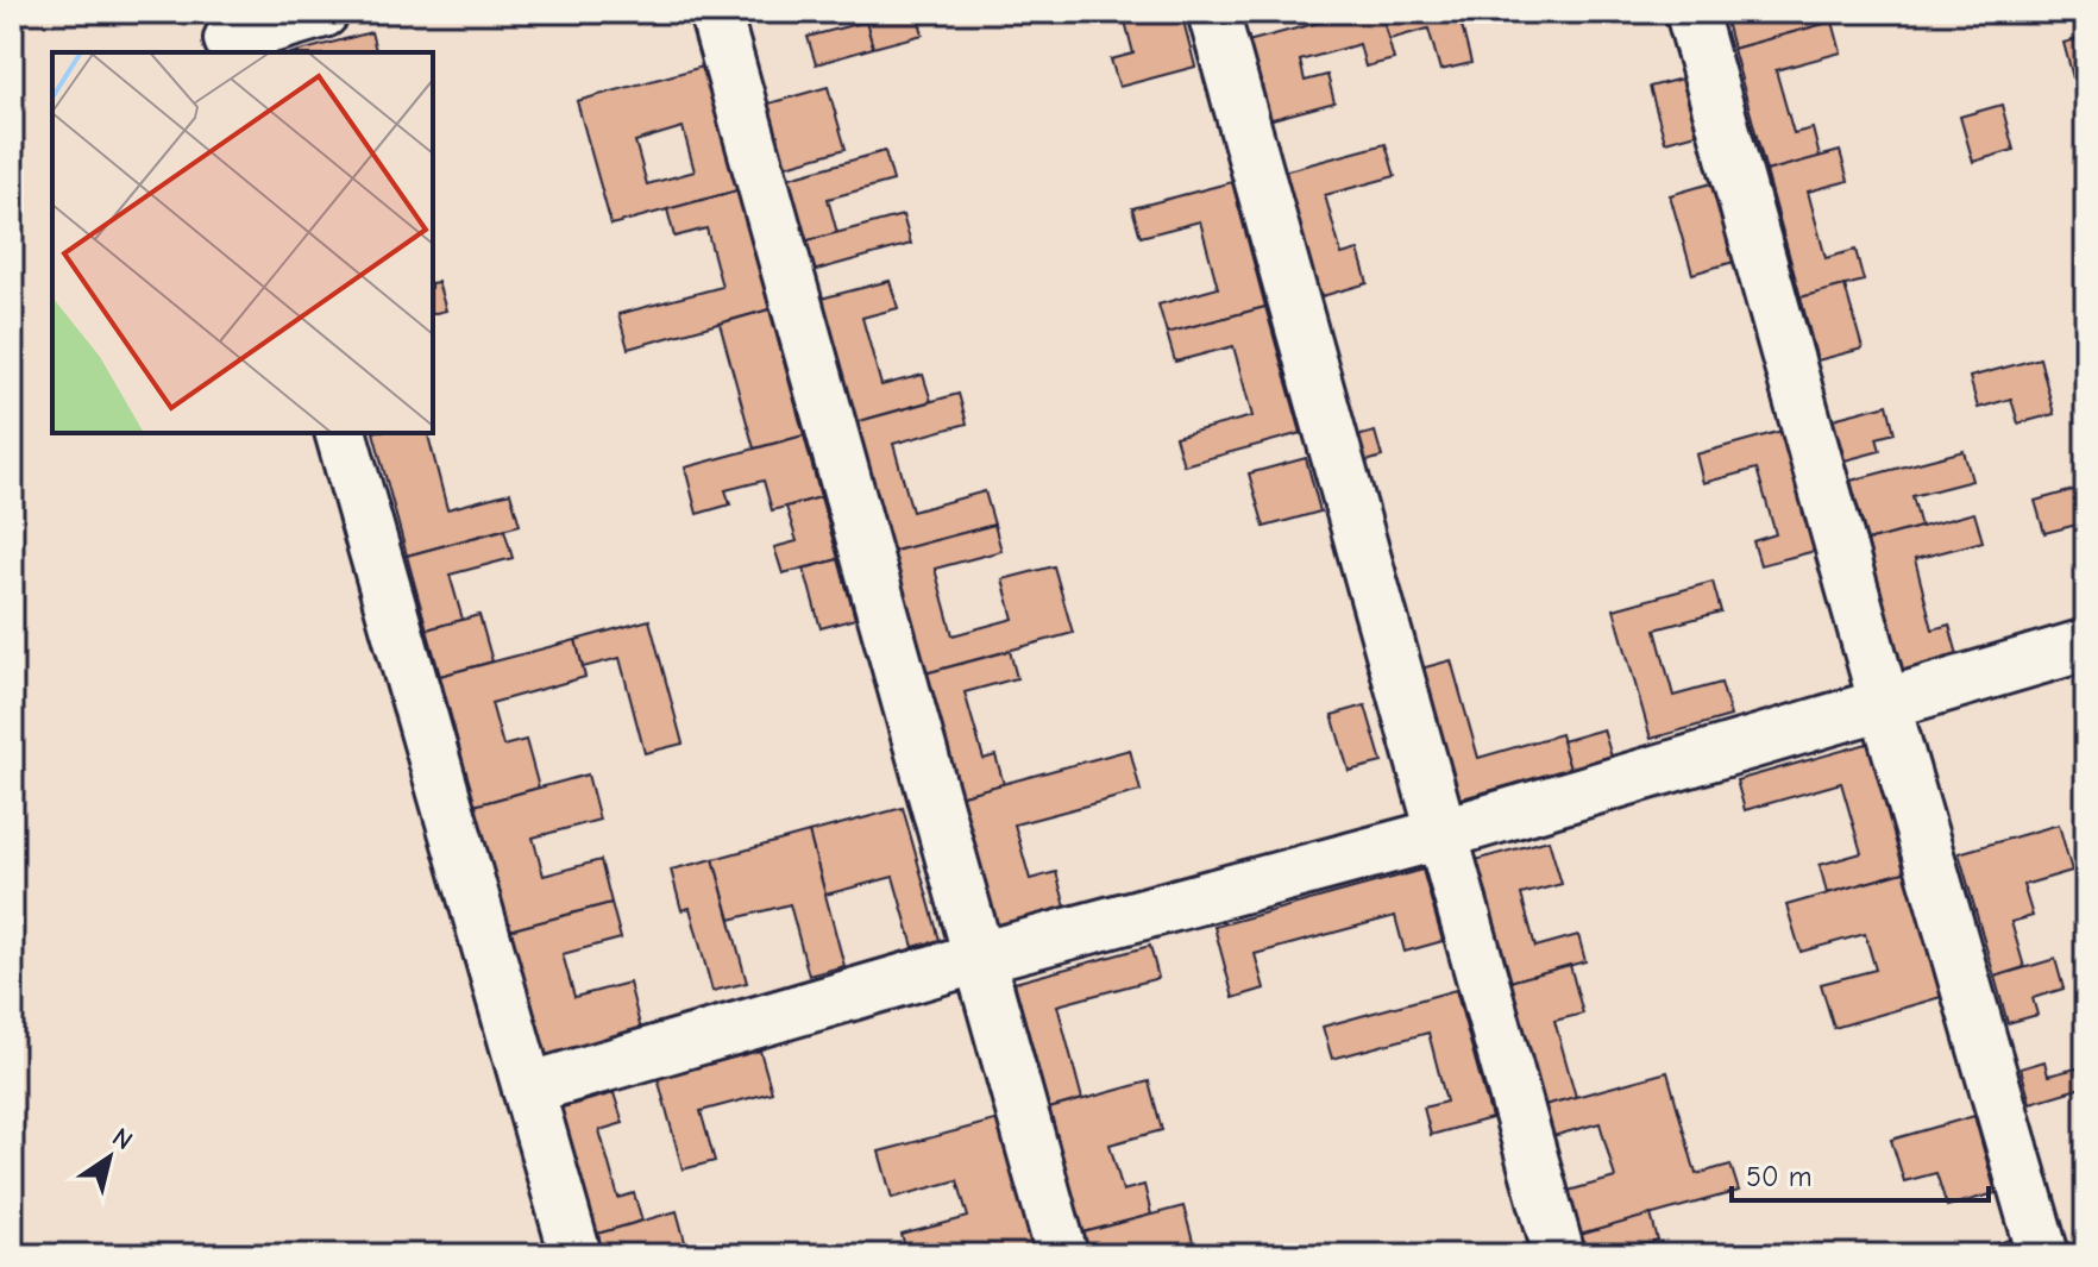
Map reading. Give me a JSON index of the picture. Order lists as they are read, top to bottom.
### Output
{
  "scale_bar": "50 m",
  "north": "top right"
}
